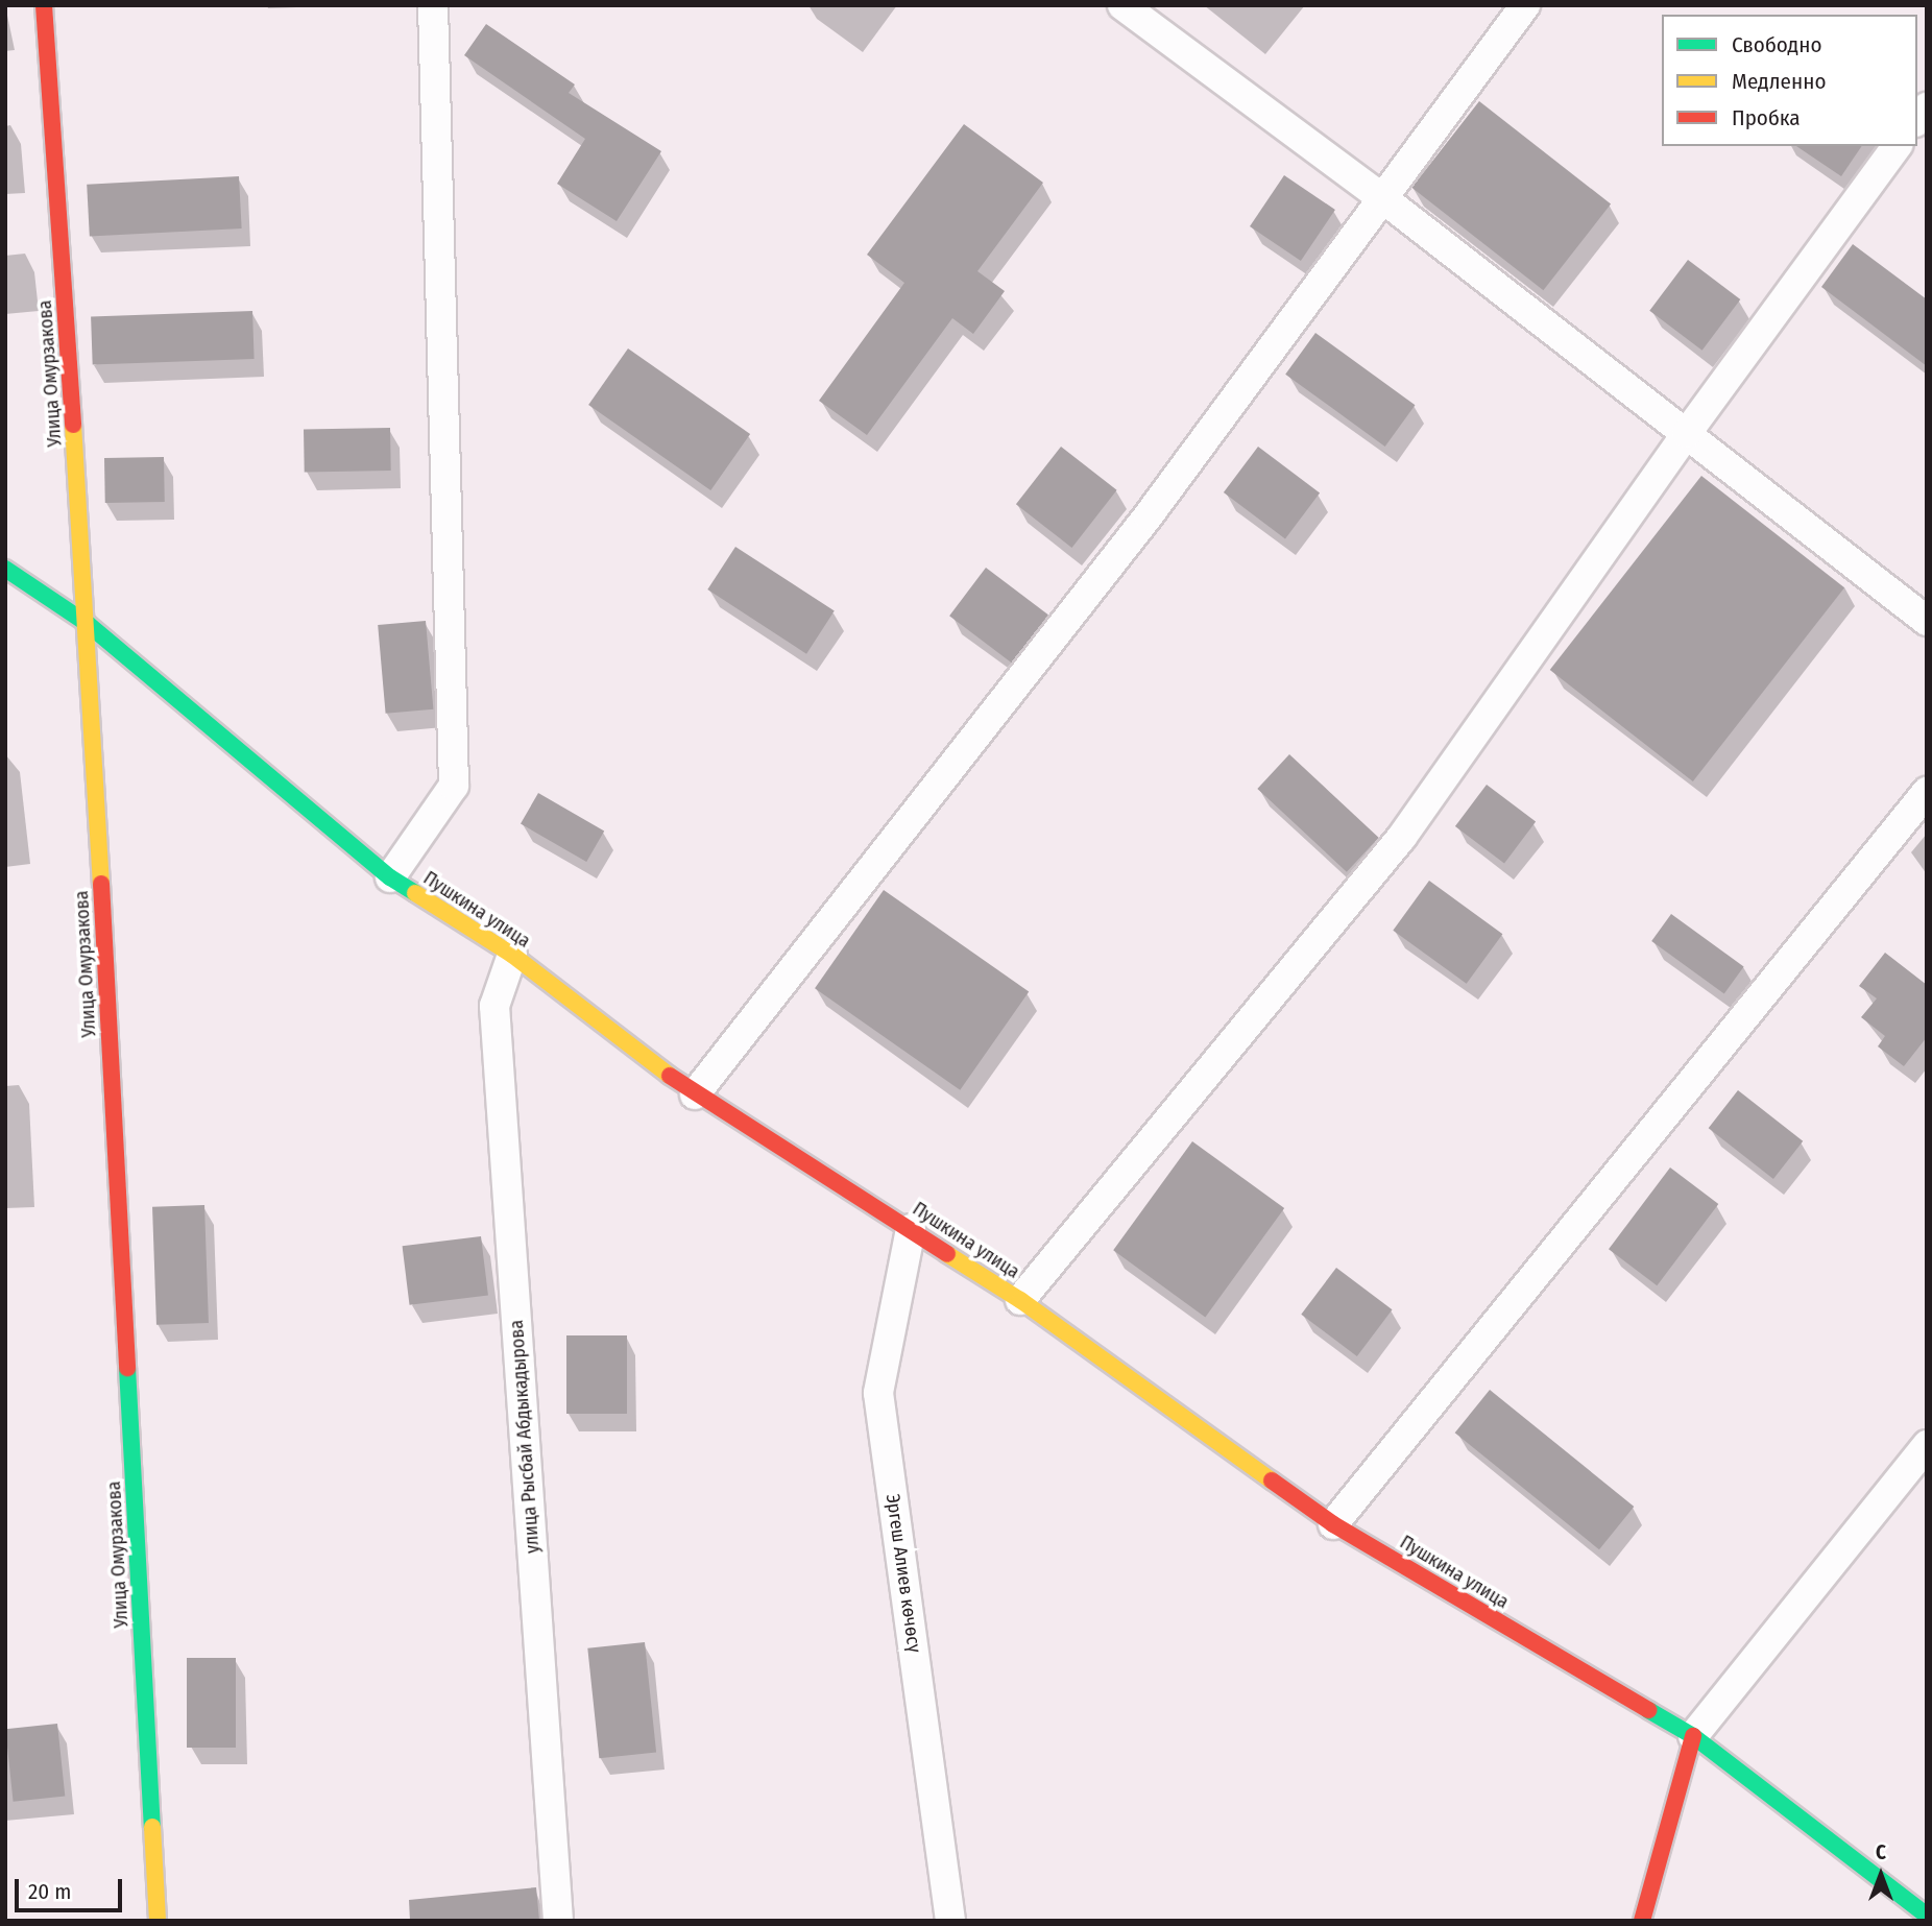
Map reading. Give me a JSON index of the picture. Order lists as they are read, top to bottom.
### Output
{
  "streets": {
    "main road": ["Улица Омурзакова", "Пушкина улица"],
    "street": ["улица Рысбай Абдыкадырова", "Эргеш Алиев көчөсү"]
  },
  "crossings": [
    ["Улица Омурзакова", "Пушкина улица"],
    ["Пушкина улица", "улица Рысбай Абдыкадырова"],
    ["Пушкина улица", "Эргеш Алиев көчөсү"]
  ],
  "legend": ["Свободно", "Медленно", "Пробка"],
  "scale_bar": "20 m",
  "north": "top"
}
